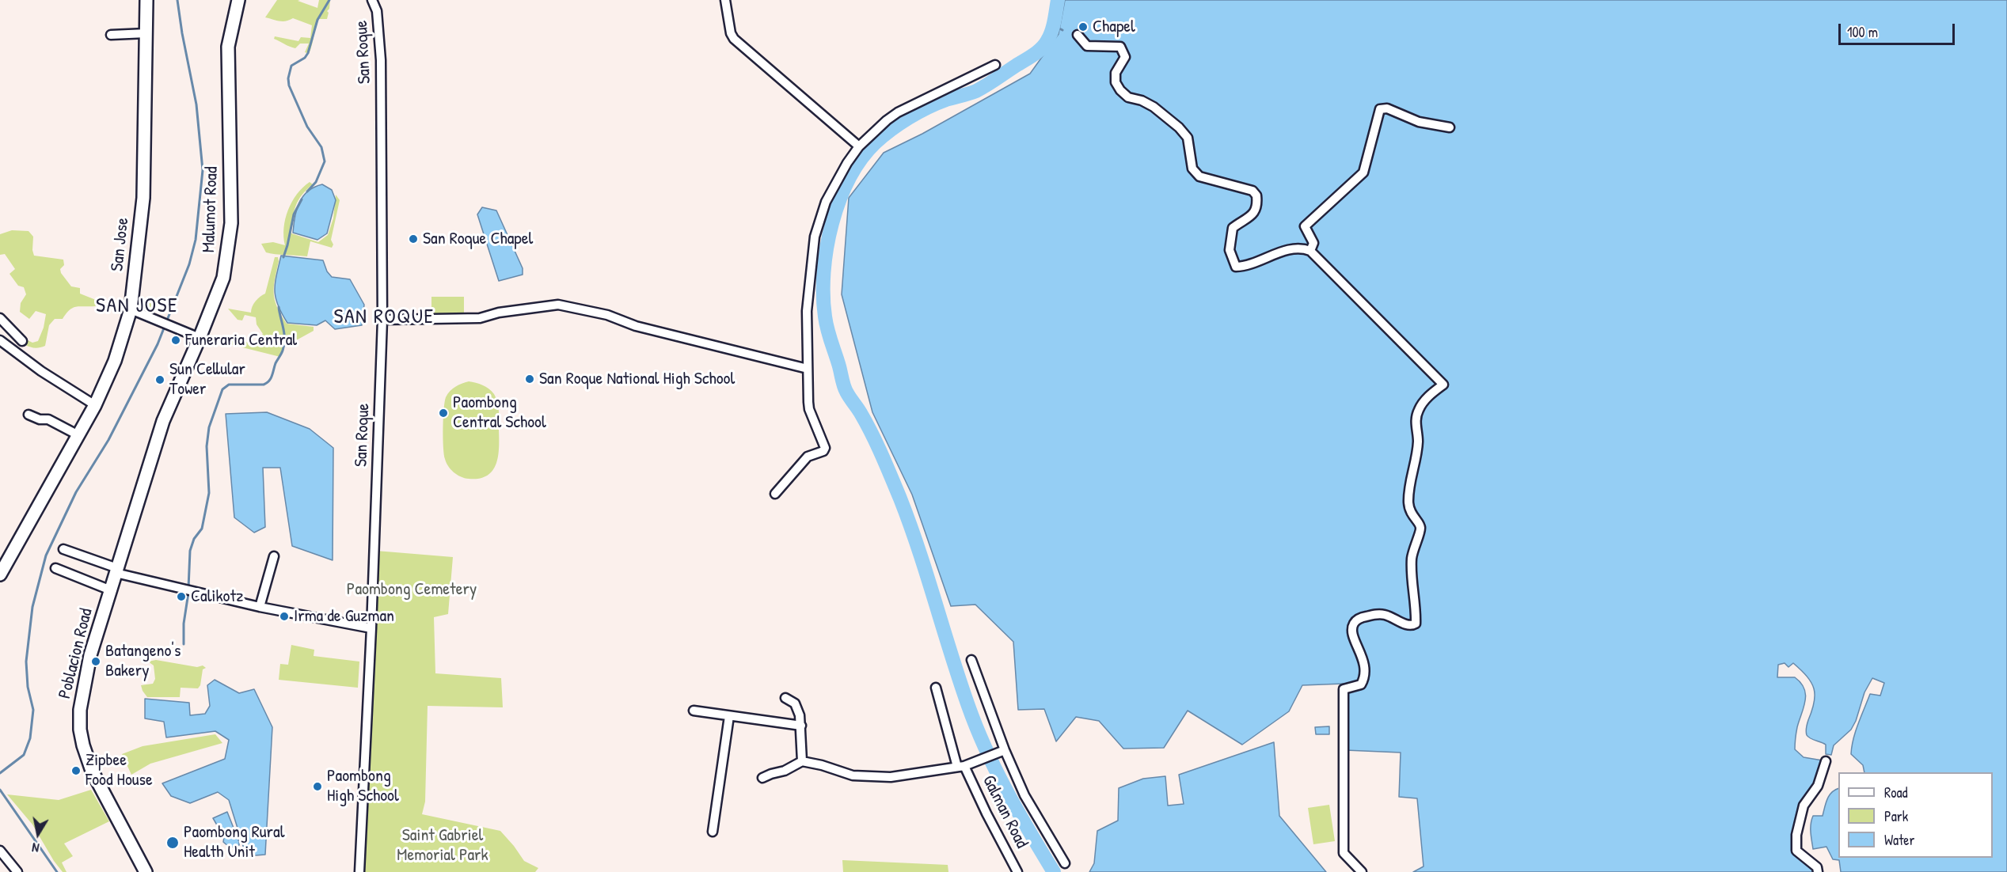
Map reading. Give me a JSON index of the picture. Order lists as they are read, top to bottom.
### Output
{
  "streets": {
    "street": [
      "San Roque",
      "Malumot Road",
      "San Jose",
      "Poblacion Road",
      "Galman Road"
    ]
  },
  "crossings": [
    ["Malumot Road", "Poblacion Road"]
  ],
  "districts": ["SAN JOSE", "SAN ROQUE"],
  "parks": ["Paombong Cemetery", "Saint Gabriel Memorial Park"],
  "places": [
    "Chapel",
    "San Roque Chapel",
    "Funeraria Central",
    "San Roque National High School",
    "Sun Cellular Tower",
    "Paombong Central School",
    "Calikotz",
    "Irma de Guzman",
    "Batangeno's Bakery",
    "Zipbee Food House",
    "Paombong High School",
    "Paombong Rural Health Unit"
  ],
  "legend": ["Road", "Park", "Water"],
  "scale_bar": "100 m",
  "north": "bottom"
}
